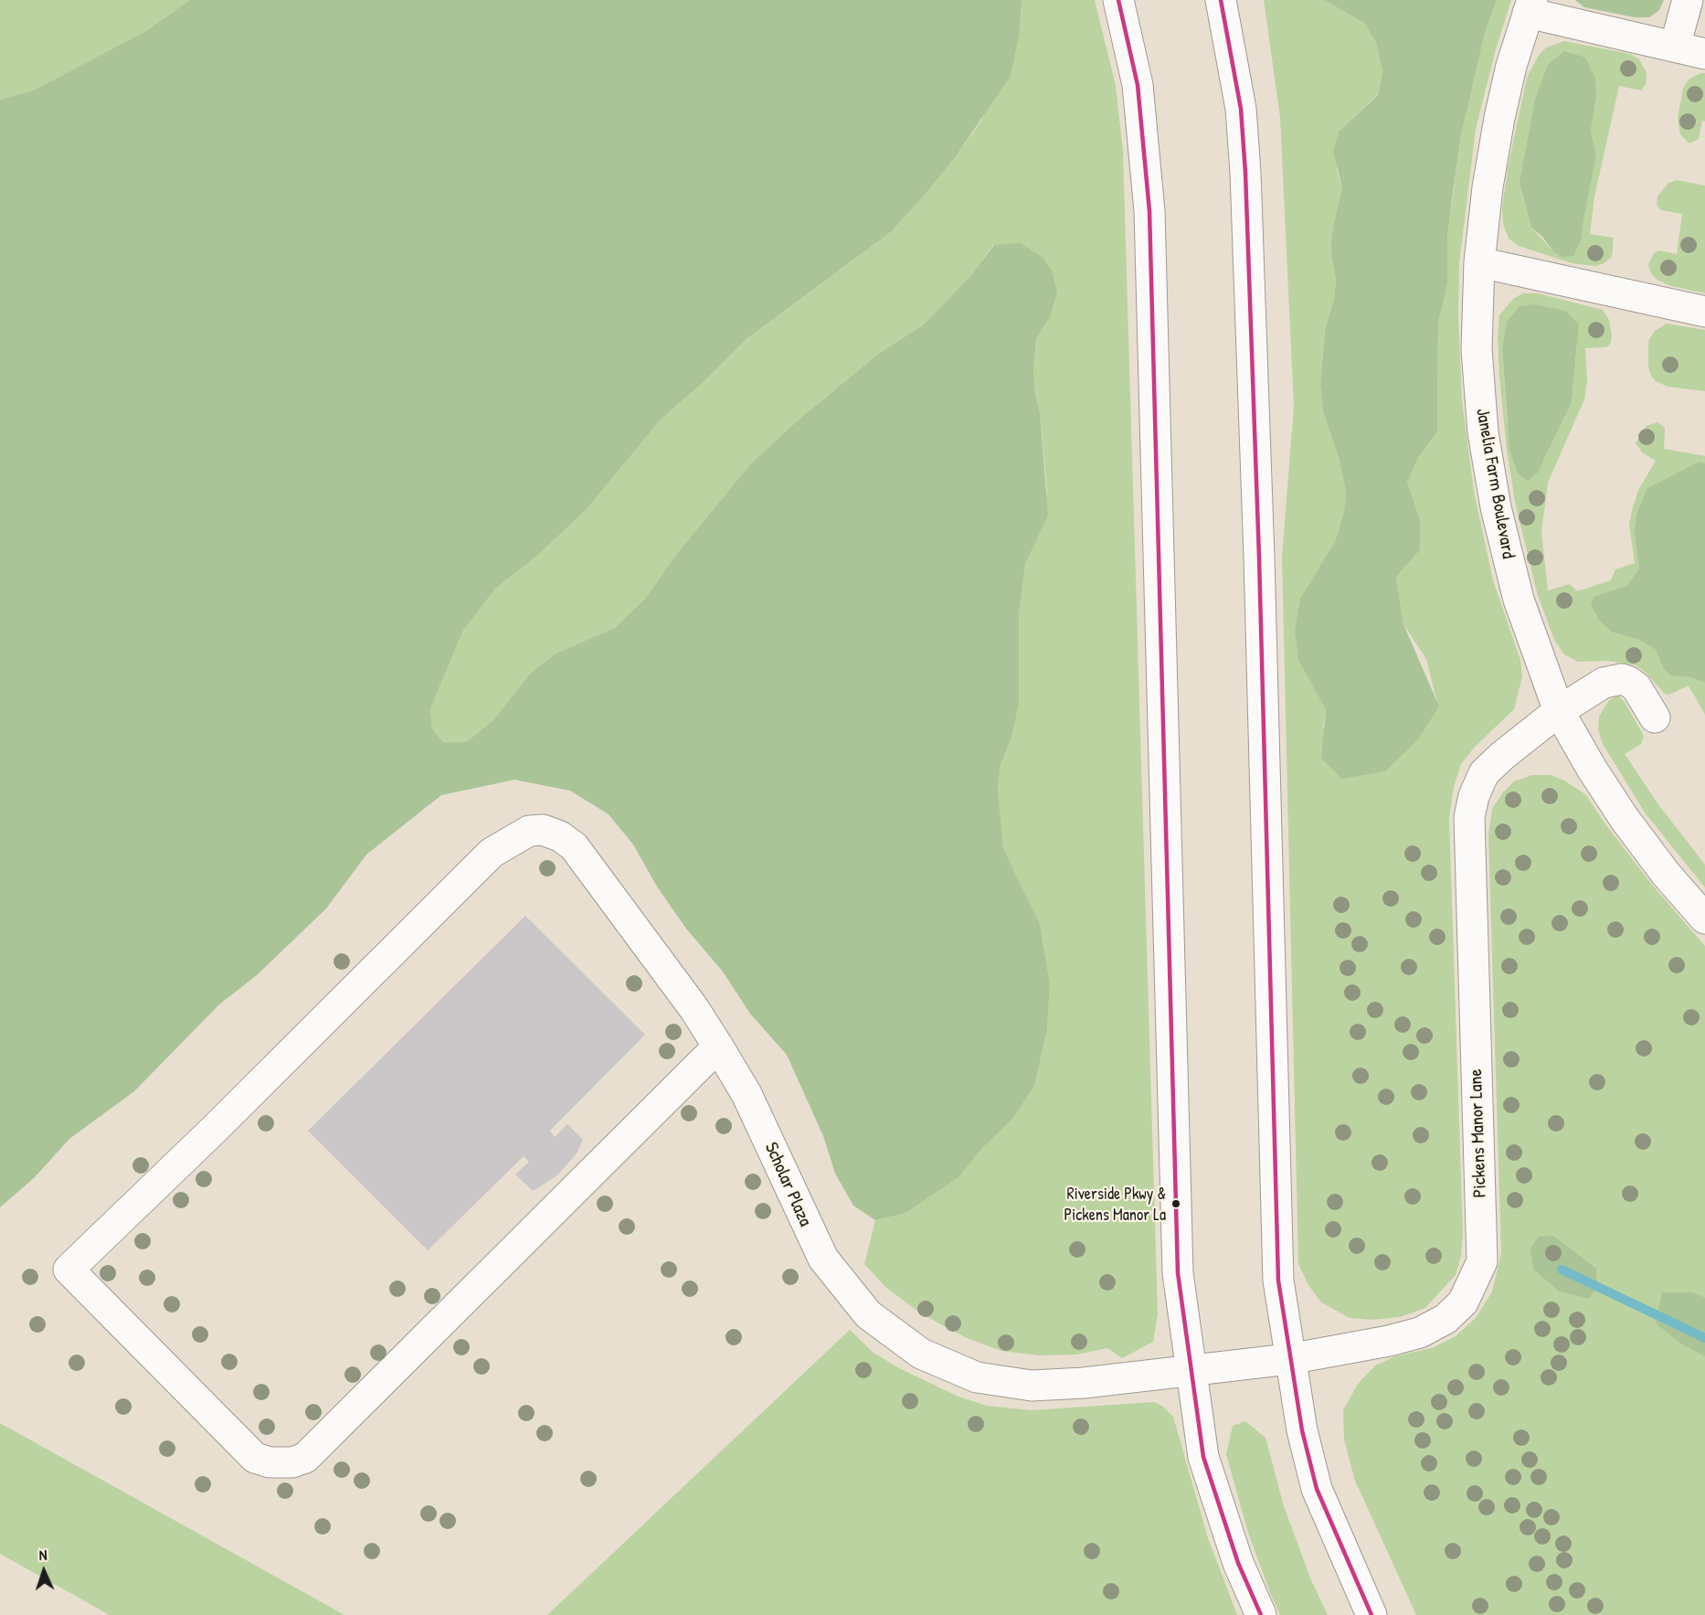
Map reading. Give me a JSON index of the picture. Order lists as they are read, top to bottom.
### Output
{
  "streets": {
    "main road": ["Janelia Farm Boulevard", "Pickens Manor Lane", "Scholar Plaza"]
  },
  "crossings": [
    ["Janelia Farm Boulevard", "Pickens Manor Lane"],
    ["Pickens Manor Lane", "Scholar Plaza"]
  ],
  "places": ["Riverside Pkwy & Pickens Manor La"],
  "north": "top"
}
